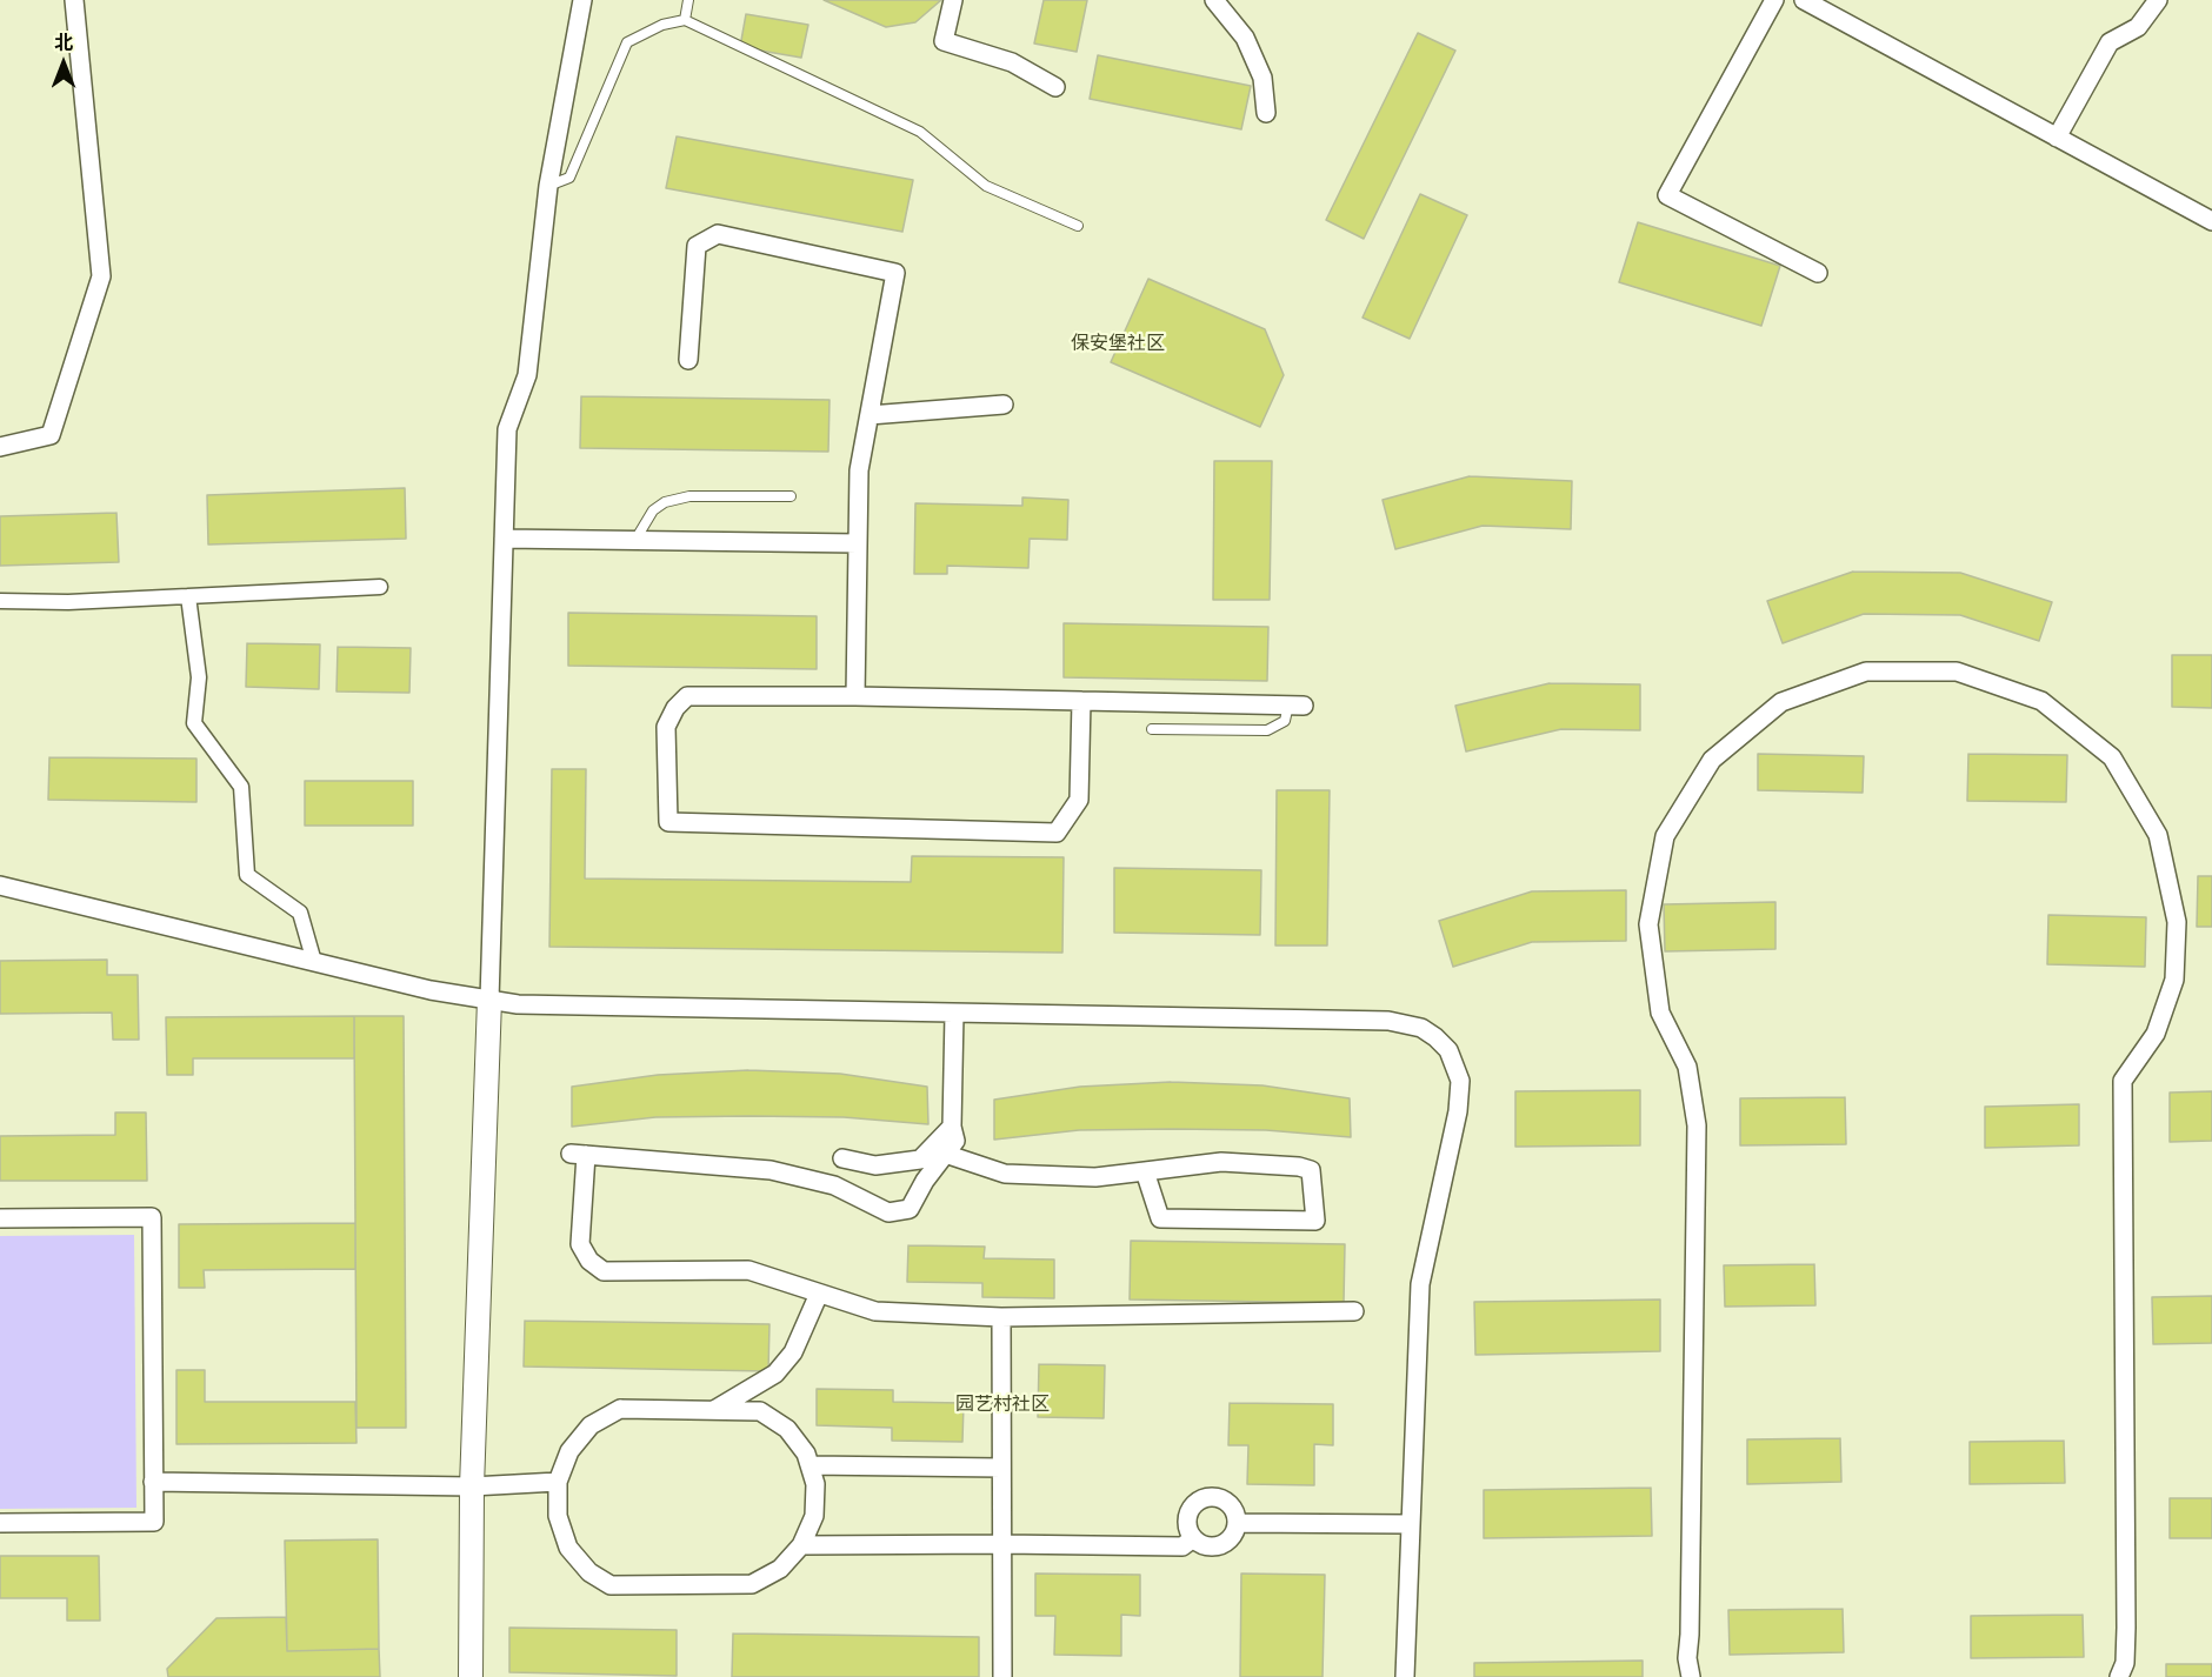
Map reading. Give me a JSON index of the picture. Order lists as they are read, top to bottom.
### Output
{
  "districts": ["保安堡社区", "园艺村社区"],
  "north": "top"
}
